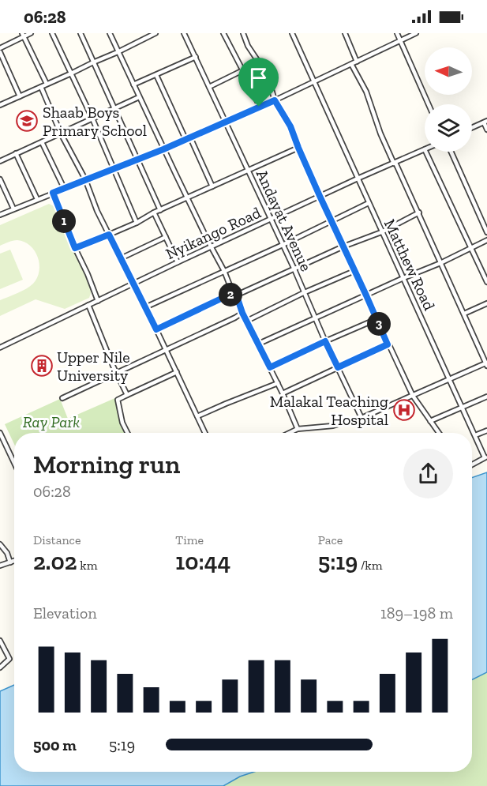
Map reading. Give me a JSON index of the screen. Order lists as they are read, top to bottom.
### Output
{
  "streets": {
    "street": ["Andayat Avenue", "Nyikango Road", "Matthew Road"]
  },
  "crossings": [
    ["Andayat Avenue", "Nyikango Road"],
    ["Nyikango Road", "Matthew Road"]
  ],
  "parks": ["Ray Park"],
  "places": {
    "school or university": ["Shaab Boys Primary School"],
    "building": ["Upper Nile University"],
    "hospital": ["Malakal Teaching Hospital"]
  },
  "north": "left",
  "page": {
    "status": "06:28",
    "pins": ["1", "2", "3"],
    "heading": ["Morning run", "06:28"],
    "stats": [
      ["Distance", "2.02 km"],
      ["Time", "10:44"],
      ["Pace", "5:19 /km"]
    ],
    "chart": ["Elevation", "189–198 m"],
    "list": [
      {
        "name": "500 m",
        "note": "5:19"
      }
    ]
  }
}
